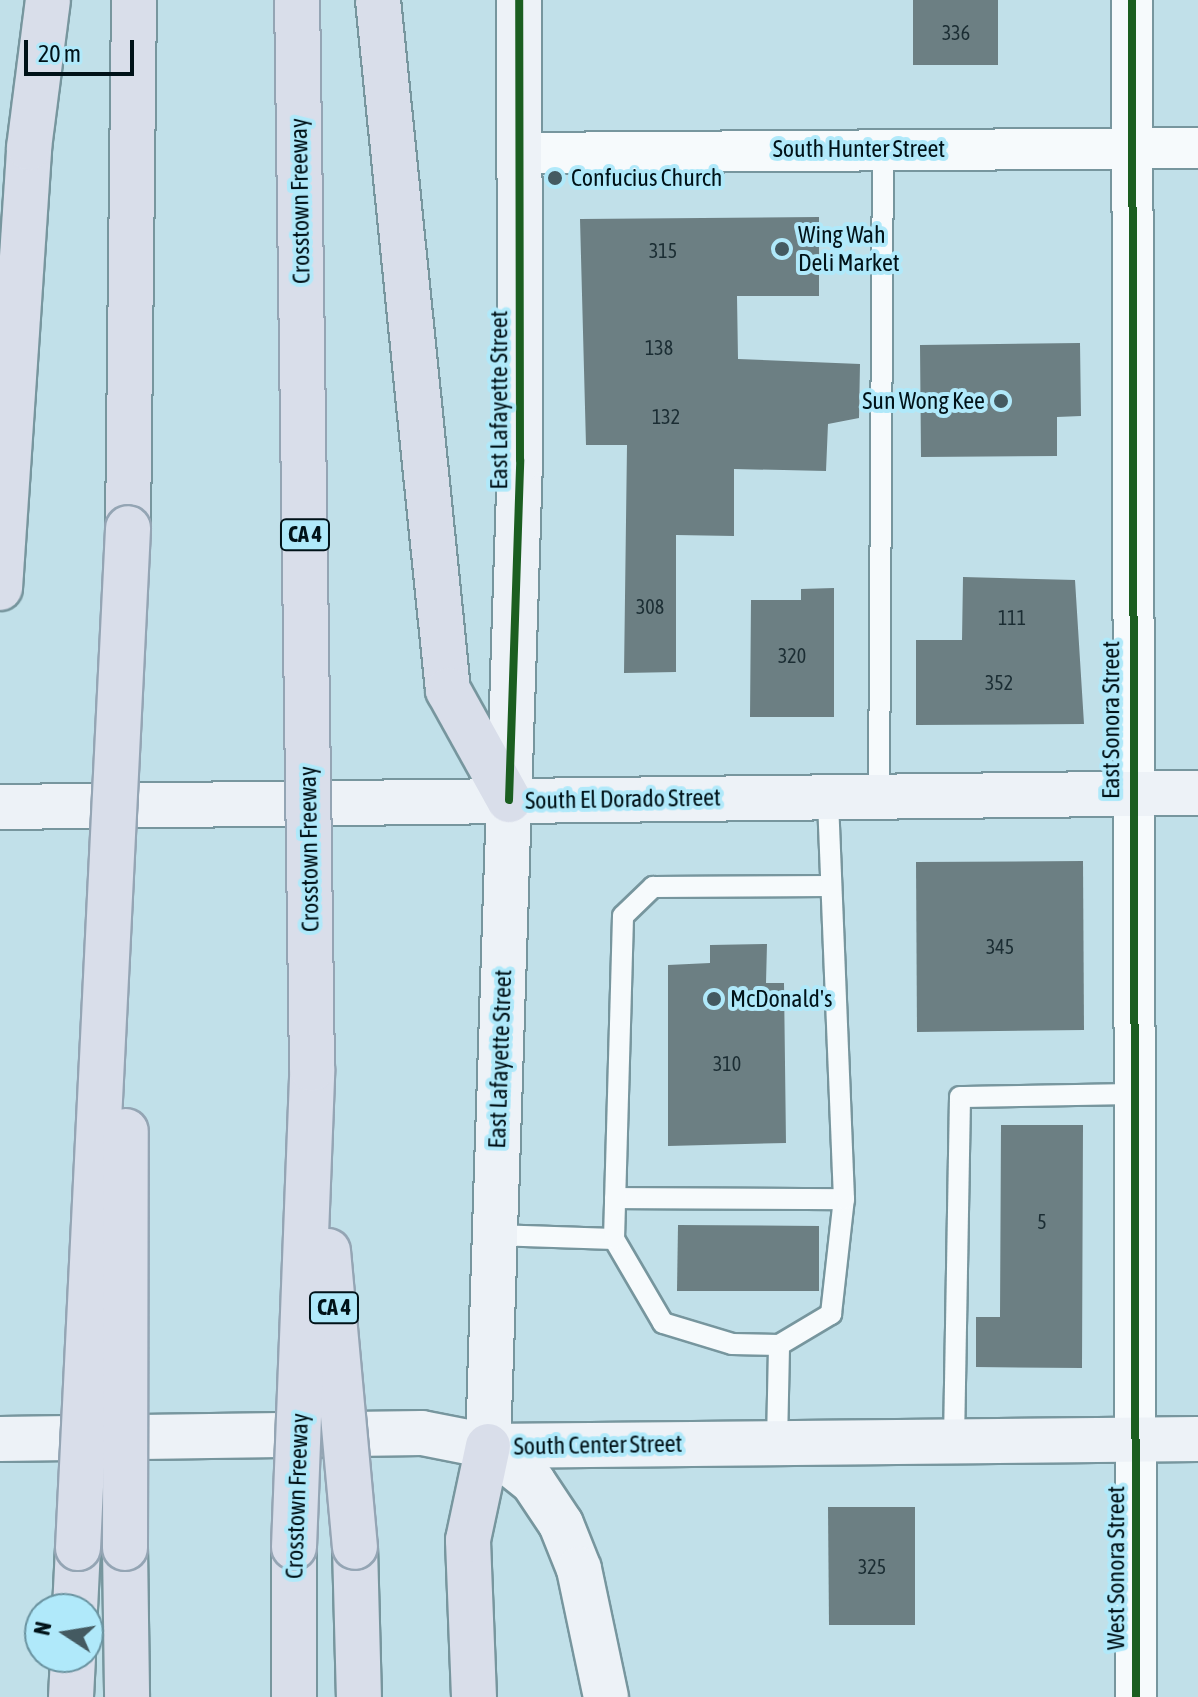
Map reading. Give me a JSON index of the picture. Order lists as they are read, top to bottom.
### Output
{
  "streets": {
    "highway": ["Crosstown Freeway", "CA 4"],
    "main road": ["East Lafayette Street", "South El Dorado Street", "South Center Street"],
    "street": ["South Hunter Street", "East Sonora Street", "West Sonora Street"]
  },
  "crossings": [
    ["South Hunter Street", "East Lafayette Street"],
    ["South Hunter Street", "East Sonora Street"],
    ["Crosstown Freeway", "CA 4"],
    ["East Lafayette Street", "South El Dorado Street"],
    ["East Lafayette Street", "South Center Street"],
    ["East Sonora Street", "South El Dorado Street"],
    ["East Sonora Street", "South Center Street"],
    ["East Sonora Street", "West Sonora Street"],
    ["South Center Street", "West Sonora Street"]
  ],
  "places": [
    "Confucius Church",
    "Wing Wah Deli Market",
    "Sun Wong Kee",
    "McDonald's"
  ],
  "house_numbers": [
    "336",
    "315",
    "138",
    "132",
    "308",
    "111",
    "320",
    "352",
    "345",
    "310",
    "5",
    "325"
  ],
  "scale_bar": "20 m",
  "north": "left"
}
